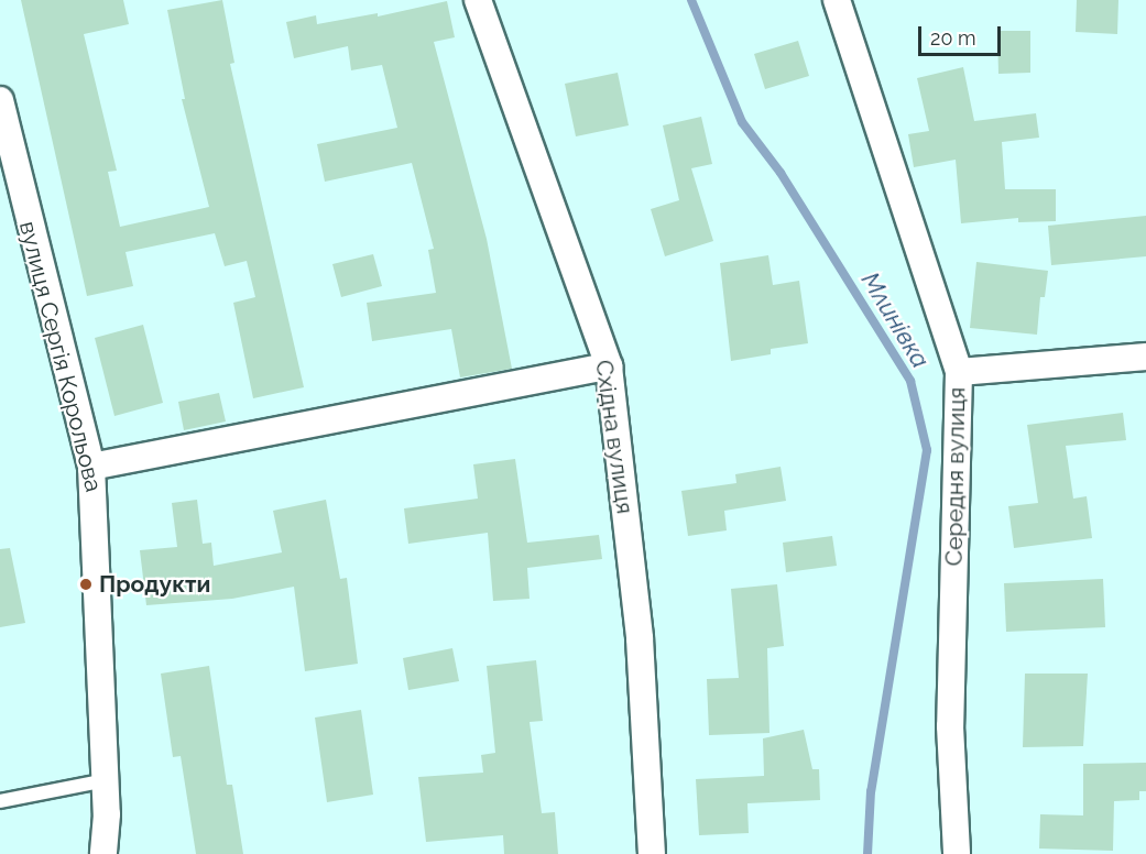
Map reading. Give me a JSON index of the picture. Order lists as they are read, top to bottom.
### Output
{
  "streets": {
    "street": ["вулиця Сергія Корольова", "Східна вулиця", "Середня вулиця"]
  },
  "water": ["Млинівка"],
  "places": ["Продукти"],
  "scale_bar": "20 m"
}
